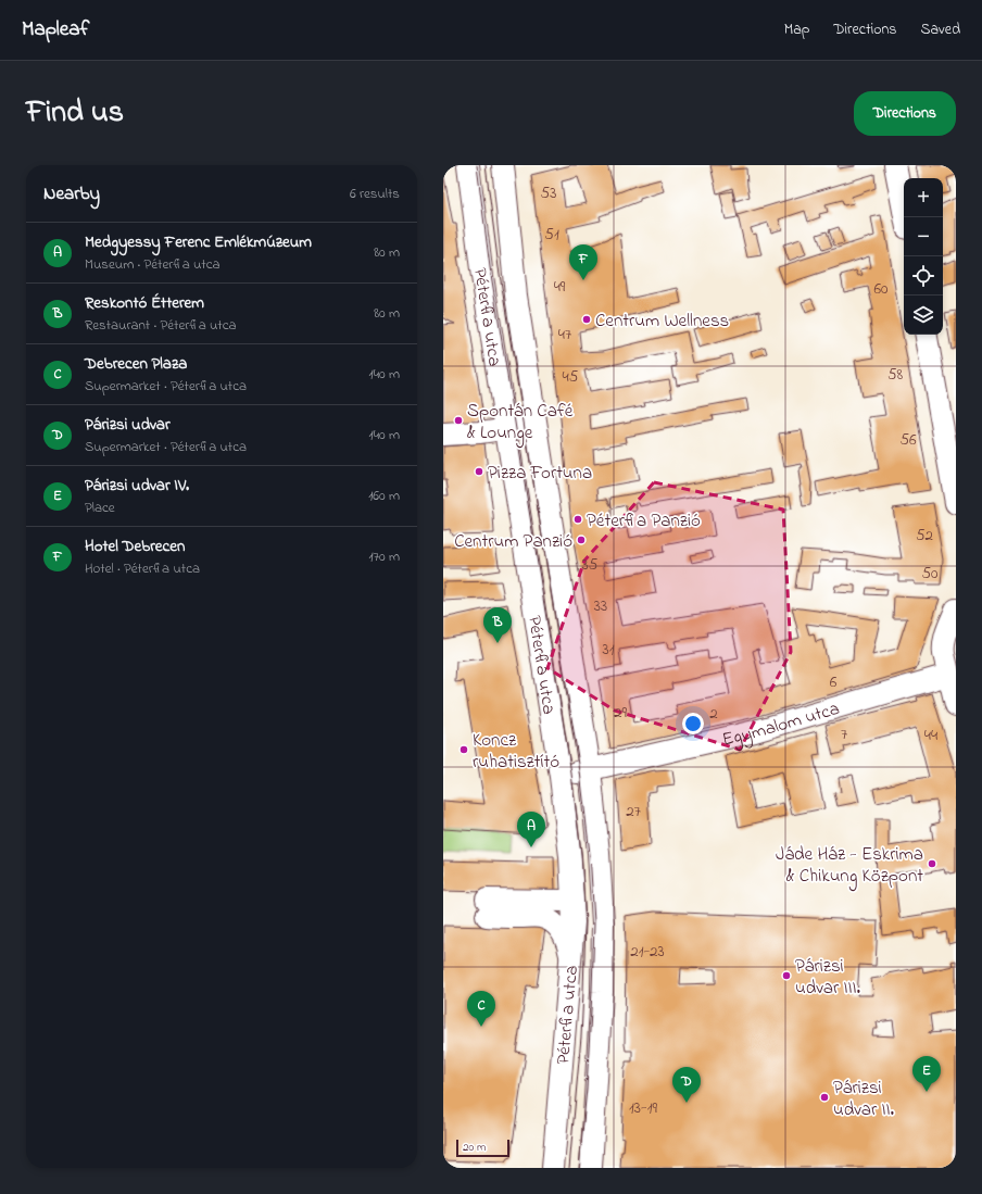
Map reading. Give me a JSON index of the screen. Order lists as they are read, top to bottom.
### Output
{
  "streets": {
    "street": ["Péterfia utca", "Egymalom utca"]
  },
  "crossings": [
    ["Péterfia utca", "Egymalom utca"]
  ],
  "places": [
    "Centrum Wellness",
    "Spontán Café & Lounge",
    "Pizza Fortuna",
    "Péterfia Panzió",
    "Centrum Panzió",
    "Koncz ruhatisztító",
    "Jáde Ház - Eskrima & Chikung Központ",
    "Párizsi udvar III.",
    "Párizsi udvar II."
  ],
  "house_numbers": [
    "53",
    "51",
    "49",
    "60",
    "47",
    "58",
    "45",
    "56",
    "52",
    "35",
    "50",
    "33",
    "31",
    "6",
    "29",
    "2",
    "7",
    "44",
    "27",
    "21-23",
    "13-19"
  ],
  "scale_bar": "20 m",
  "page": {
    "header": "Mapleaf",
    "nav": ["Map", "Directions", "Saved"],
    "title": "Find us",
    "buttons": "Directions",
    "heading": ["Nearby", "6 results"],
    "map_buttons": ["+", "−"],
    "list": [
      {
        "mark": "A",
        "name": "Medgyessy Ferenc Emlékmúzeum",
        "note": "Museum · Péterfia utca",
        "value": "80 m"
      },
      {
        "mark": "B",
        "name": "Reskontó Étterem",
        "note": "Restaurant · Péterfia utca",
        "value": "80 m"
      },
      {
        "mark": "C",
        "name": "Debrecen Plaza",
        "note": "Supermarket · Péterfia utca",
        "value": "140 m"
      },
      {
        "mark": "D",
        "name": "Párizsi udvar",
        "note": "Supermarket · Péterfia utca",
        "value": "140 m"
      },
      {
        "mark": "E",
        "name": "Párizsi udvar IV.",
        "note": "Place",
        "value": "160 m"
      },
      {
        "mark": "F",
        "name": "Hotel Debrecen",
        "note": "Hotel · Péterfia utca",
        "value": "170 m"
      }
    ],
    "pins": [
      "F",
      "B",
      "A",
      "C",
      "E",
      "D"
    ],
    "scale": "20 m"
  }
}
